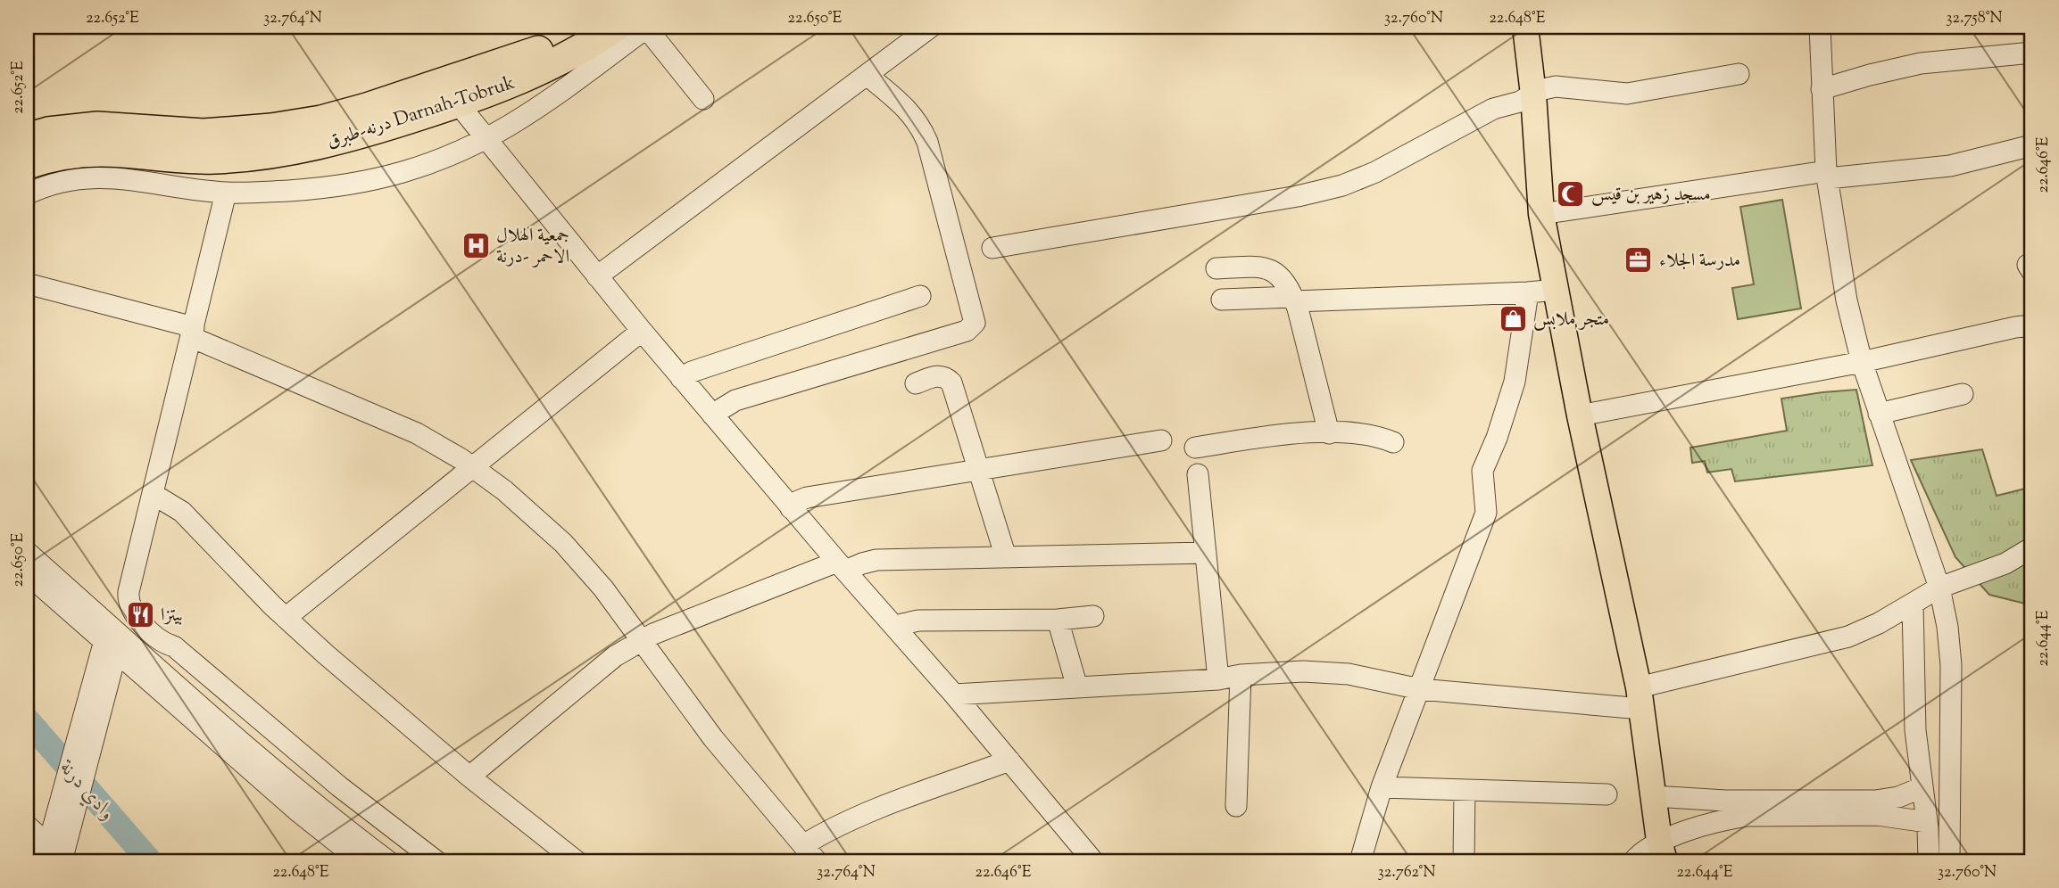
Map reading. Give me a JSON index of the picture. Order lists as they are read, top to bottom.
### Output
{
  "streets": {
    "highway": ["درنه-طبرق Darnah-Tobruk"]
  },
  "water": ["وادي درنة"],
  "places": {
    "mosque": ["مسجد زهير بن قيس"],
    "hospital": ["جمعية الهلال الاحمر -درنة"],
    "office": ["مدرسة الجلاء"],
    "shop": ["متجر ملابس"],
    "restaurant": ["بيتزا"]
  },
  "coordinates": [
    "22.652°E",
    "32.764°N",
    "22.650°E",
    "32.760°N",
    "22.648°E",
    "32.758°N",
    "22.646°E",
    "22.644°E",
    "32.762°N"
  ]
}
